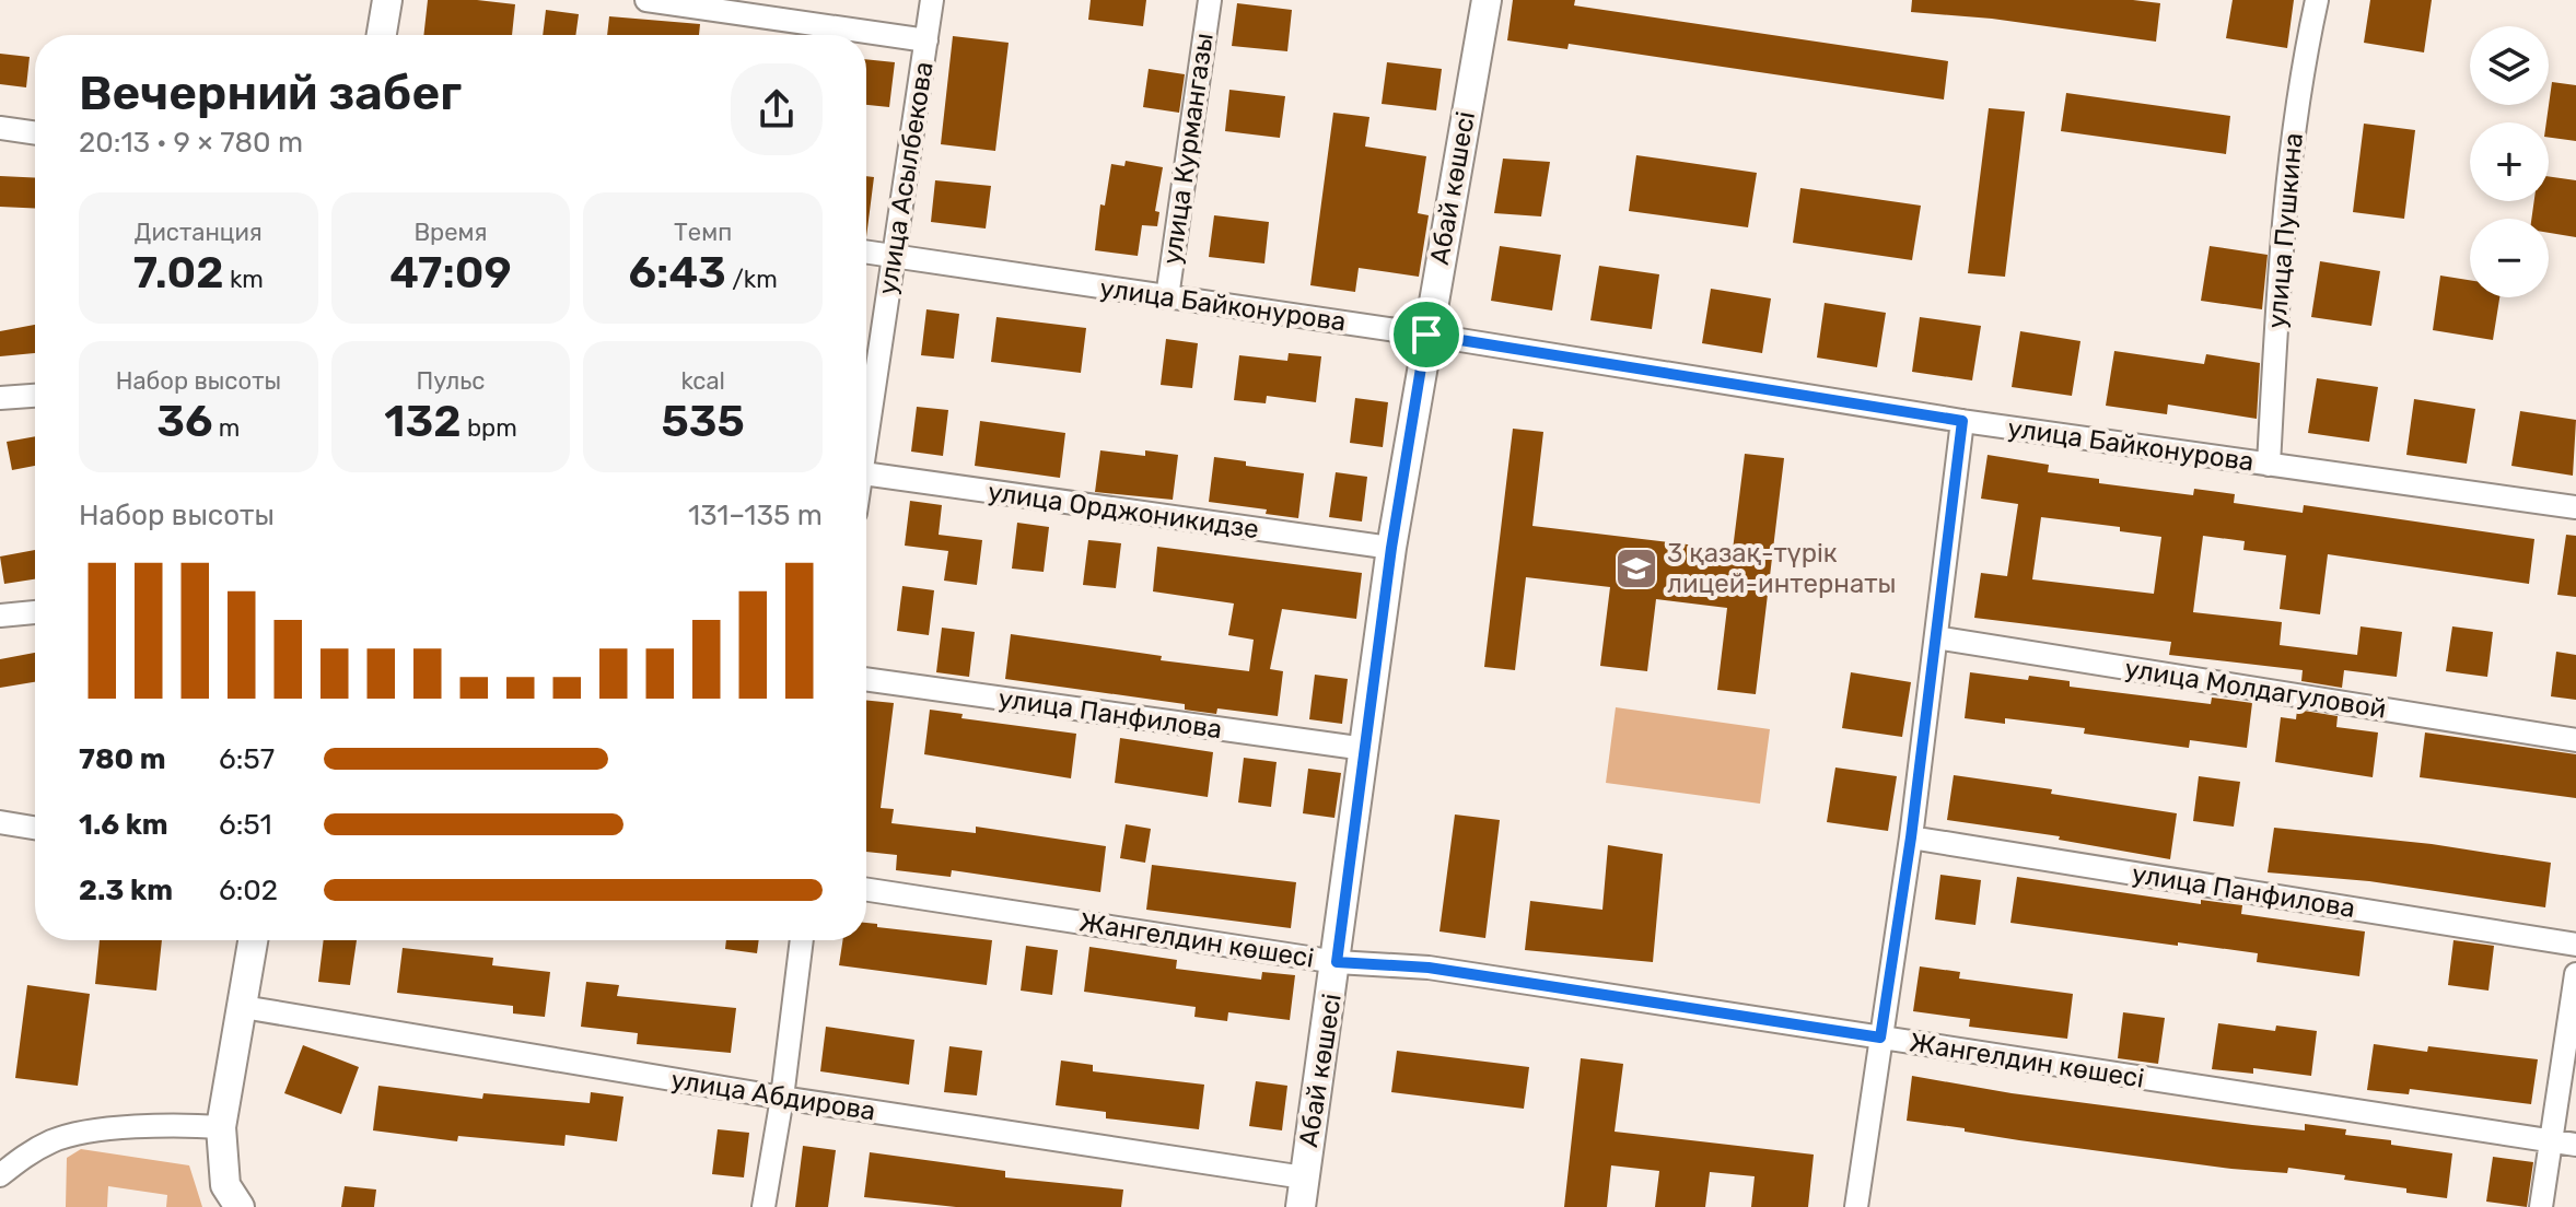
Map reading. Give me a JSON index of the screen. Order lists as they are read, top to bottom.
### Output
{
  "streets": {
    "main road": ["Абай көшесі"],
    "street": [
      "улица Курмангазы",
      "улица Асылбекова",
      "улица Пушкина",
      "улица Байконурова",
      "улица Орджоникидзе",
      "улица Молдагуловой",
      "улица Панфилова",
      "Жангелдин көшесі",
      "улица Абдирова"
    ]
  },
  "crossings": [
    ["улица Курмангазы", "улица Байконурова"],
    ["улица Асылбекова", "улица Байконурова"],
    ["Абай көшесі", "улица Байконурова"],
    ["Абай көшесі", "улица Орджоникидзе"],
    ["Абай көшесі", "улица Панфилова"],
    ["Абай көшесі", "Жангелдин көшесі"],
    ["Абай көшесі", "улица Абдирова"],
    ["улица Пушкина", "улица Байконурова"]
  ],
  "places": {
    "school or university": ["3 қазақ-түрік лицей-интернаты"]
  },
  "page": {
    "map_buttons": ["+", "−"],
    "heading": ["Вечерний забег", "20:13 · 9 × 780 m"],
    "stats": [
      ["Дистанция", "7.02 km"],
      ["Время", "47:09"],
      ["Темп", "6:43 /km"],
      ["Набор высоты", "36 m"],
      ["Пульс", "132 bpm"],
      ["kcal", "535"]
    ],
    "chart": ["Набор высоты", "131–135 m"],
    "list": [
      {
        "name": "780 m",
        "note": "6:57"
      },
      {
        "name": "1.6 km",
        "note": "6:51"
      },
      {
        "name": "2.3 km",
        "note": "6:02"
      }
    ]
  }
}
